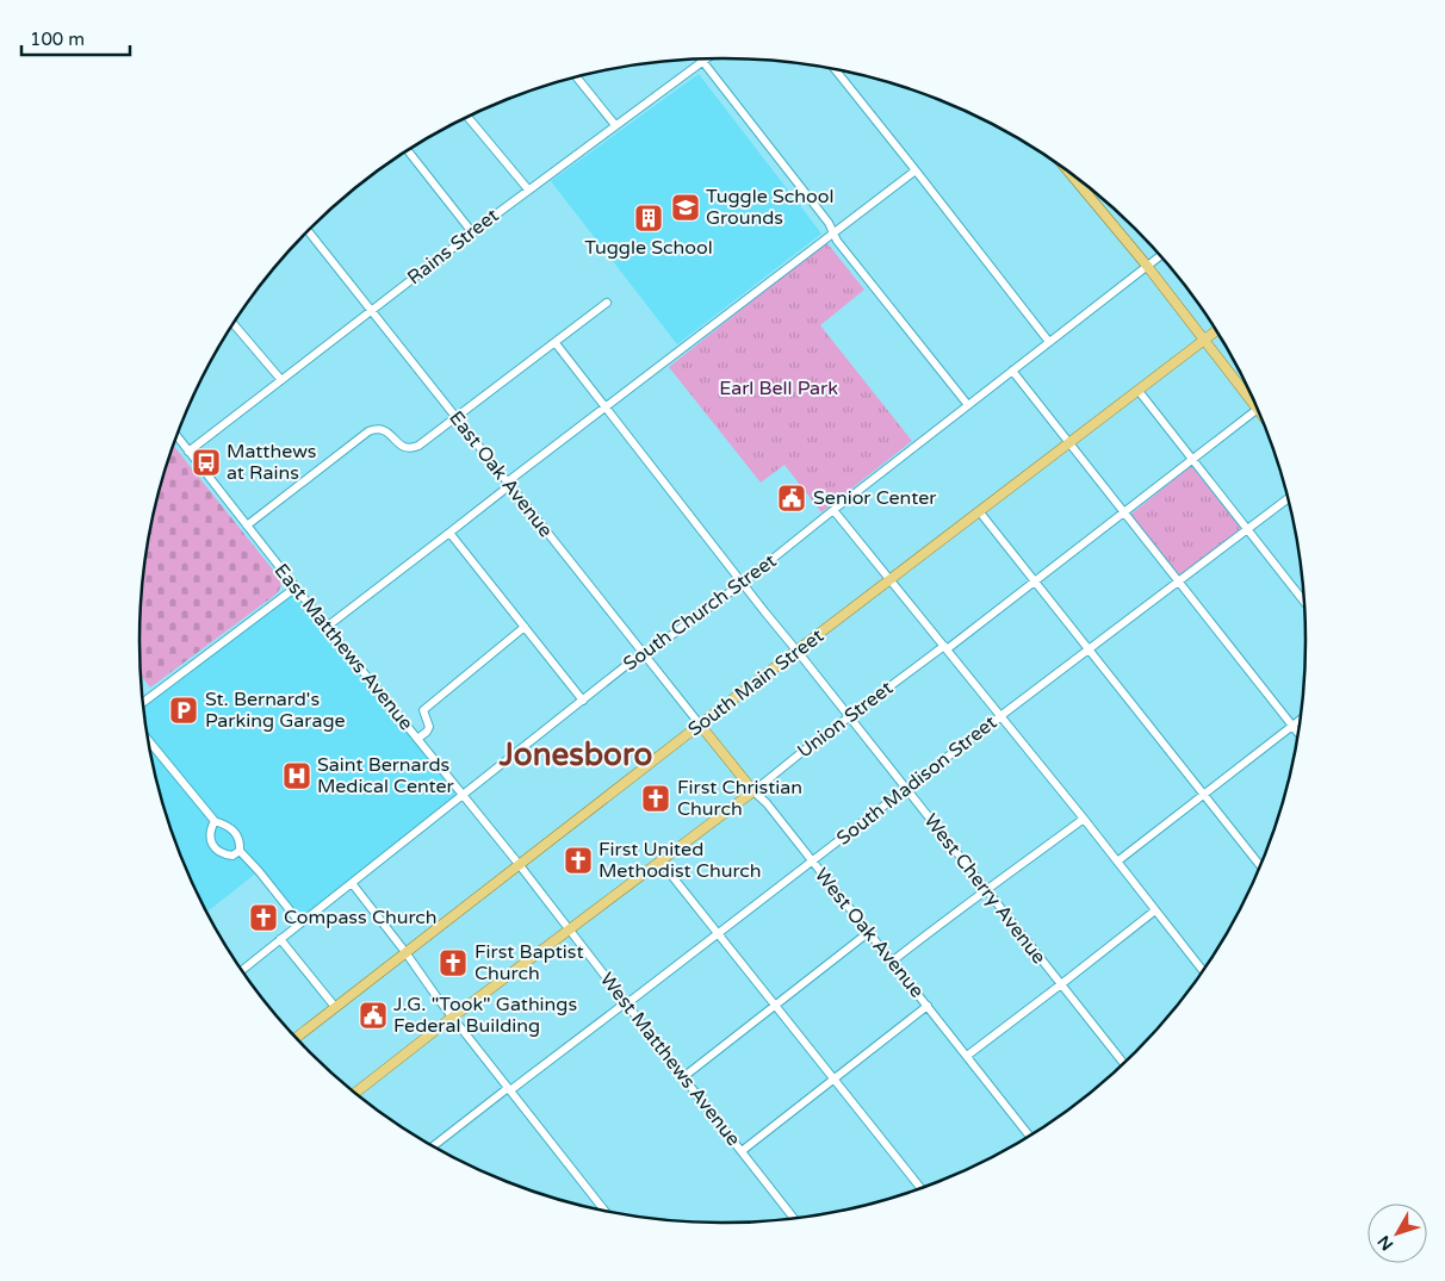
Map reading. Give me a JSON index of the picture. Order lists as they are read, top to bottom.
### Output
{
  "streets": {
    "main road": ["South Main Street", "Union Street", "West Oak Avenue"],
    "street": [
      "Rains Street",
      "East Oak Avenue",
      "South Church Street",
      "East Matthews Avenue",
      "South Madison Street",
      "West Cherry Avenue",
      "West Matthews Avenue"
    ]
  },
  "crossings": [
    ["Rains Street", "East Oak Avenue"],
    ["Rains Street", "East Matthews Avenue"],
    ["East Oak Avenue", "South Church Street"],
    ["East Oak Avenue", "South Main Street"],
    ["East Oak Avenue", "West Oak Avenue"],
    ["South Church Street", "East Matthews Avenue"],
    ["South Church Street", "West Cherry Avenue"],
    ["East Matthews Avenue", "South Main Street"],
    ["East Matthews Avenue", "West Matthews Avenue"],
    ["South Main Street", "West Cherry Avenue"],
    ["South Main Street", "West Oak Avenue"],
    ["South Main Street", "West Matthews Avenue"],
    ["Union Street", "West Cherry Avenue"],
    ["Union Street", "West Oak Avenue"],
    ["Union Street", "West Matthews Avenue"],
    ["South Madison Street", "West Cherry Avenue"],
    ["South Madison Street", "West Oak Avenue"],
    ["South Madison Street", "West Matthews Avenue"]
  ],
  "districts": ["Jonesboro"],
  "parks": ["Earl Bell Park"],
  "places": {
    "school or university": ["Tuggle School Grounds"],
    "building": ["Tuggle School"],
    "bus stop": ["Matthews at Rains"],
    "public building": ["Senior Center", "J.G. \"Took\" Gathings Federal Building"],
    "parking": ["St. Bernard's Parking Garage"],
    "hospital": ["Saint Bernards Medical Center"],
    "church": [
      "First Christian Church",
      "First United Methodist Church",
      "Compass Church",
      "First Baptist Church"
    ]
  },
  "scale_bar": "100 m",
  "north": "bottom left"
}
